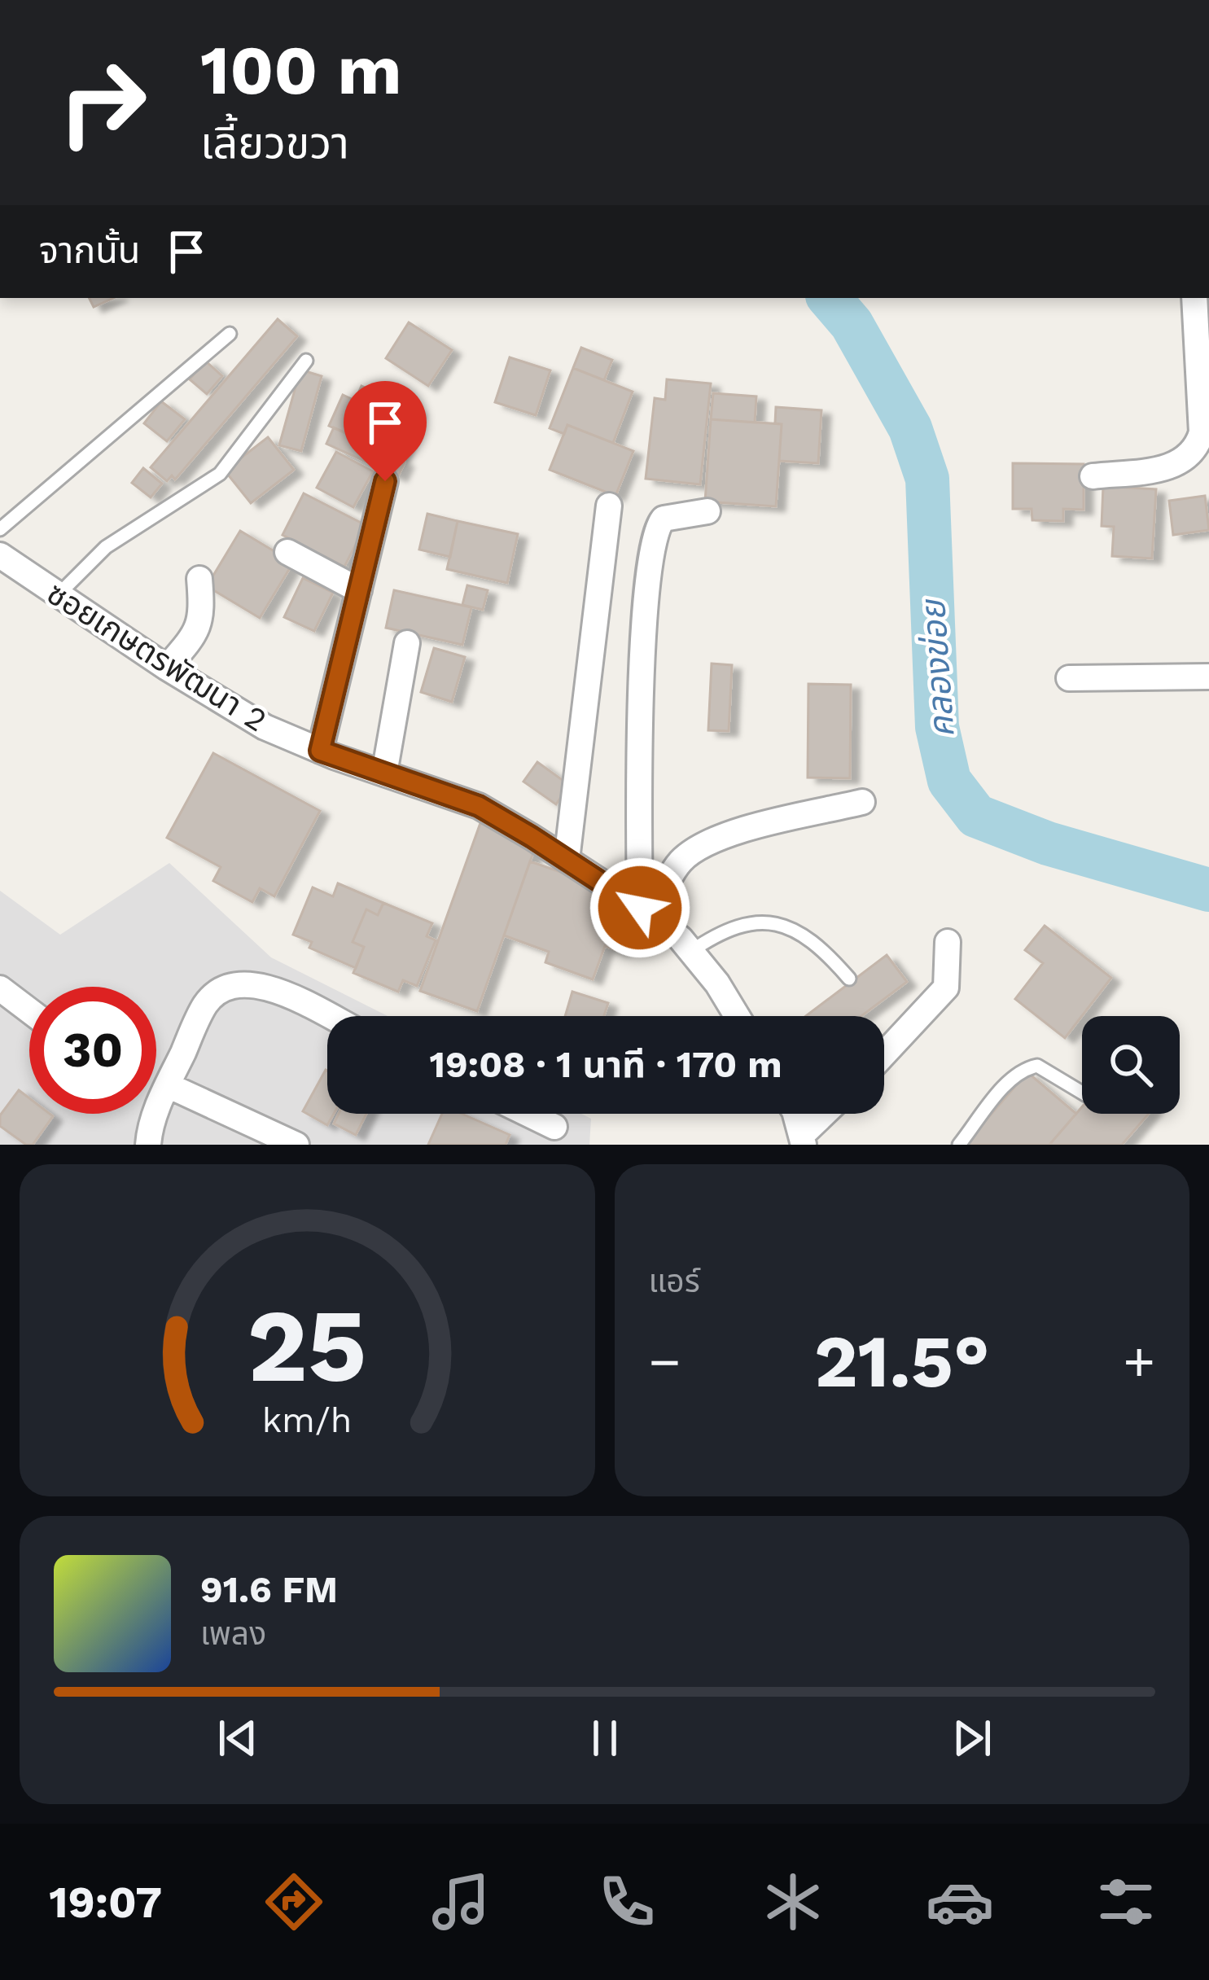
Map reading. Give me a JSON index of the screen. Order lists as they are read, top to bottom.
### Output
{
  "streets": {
    "street": ["ซอยเกษตรพัฒนา 2"]
  },
  "water": ["คลองข่อย"],
  "page": {
    "turn": ["100 m", "เลี้ยวขวา"],
    "then": "จากนั้น",
    "limit": "30",
    "trip": "19:08 · 1 นาที · 170 m",
    "tile": "แอร์",
    "heat": ["−", "21.5°", "+"],
    "song": ["91.6 FM", "เพลง"],
    "tabs": "19:07",
    "gauge": ["25", "km/h"]
  }
}
